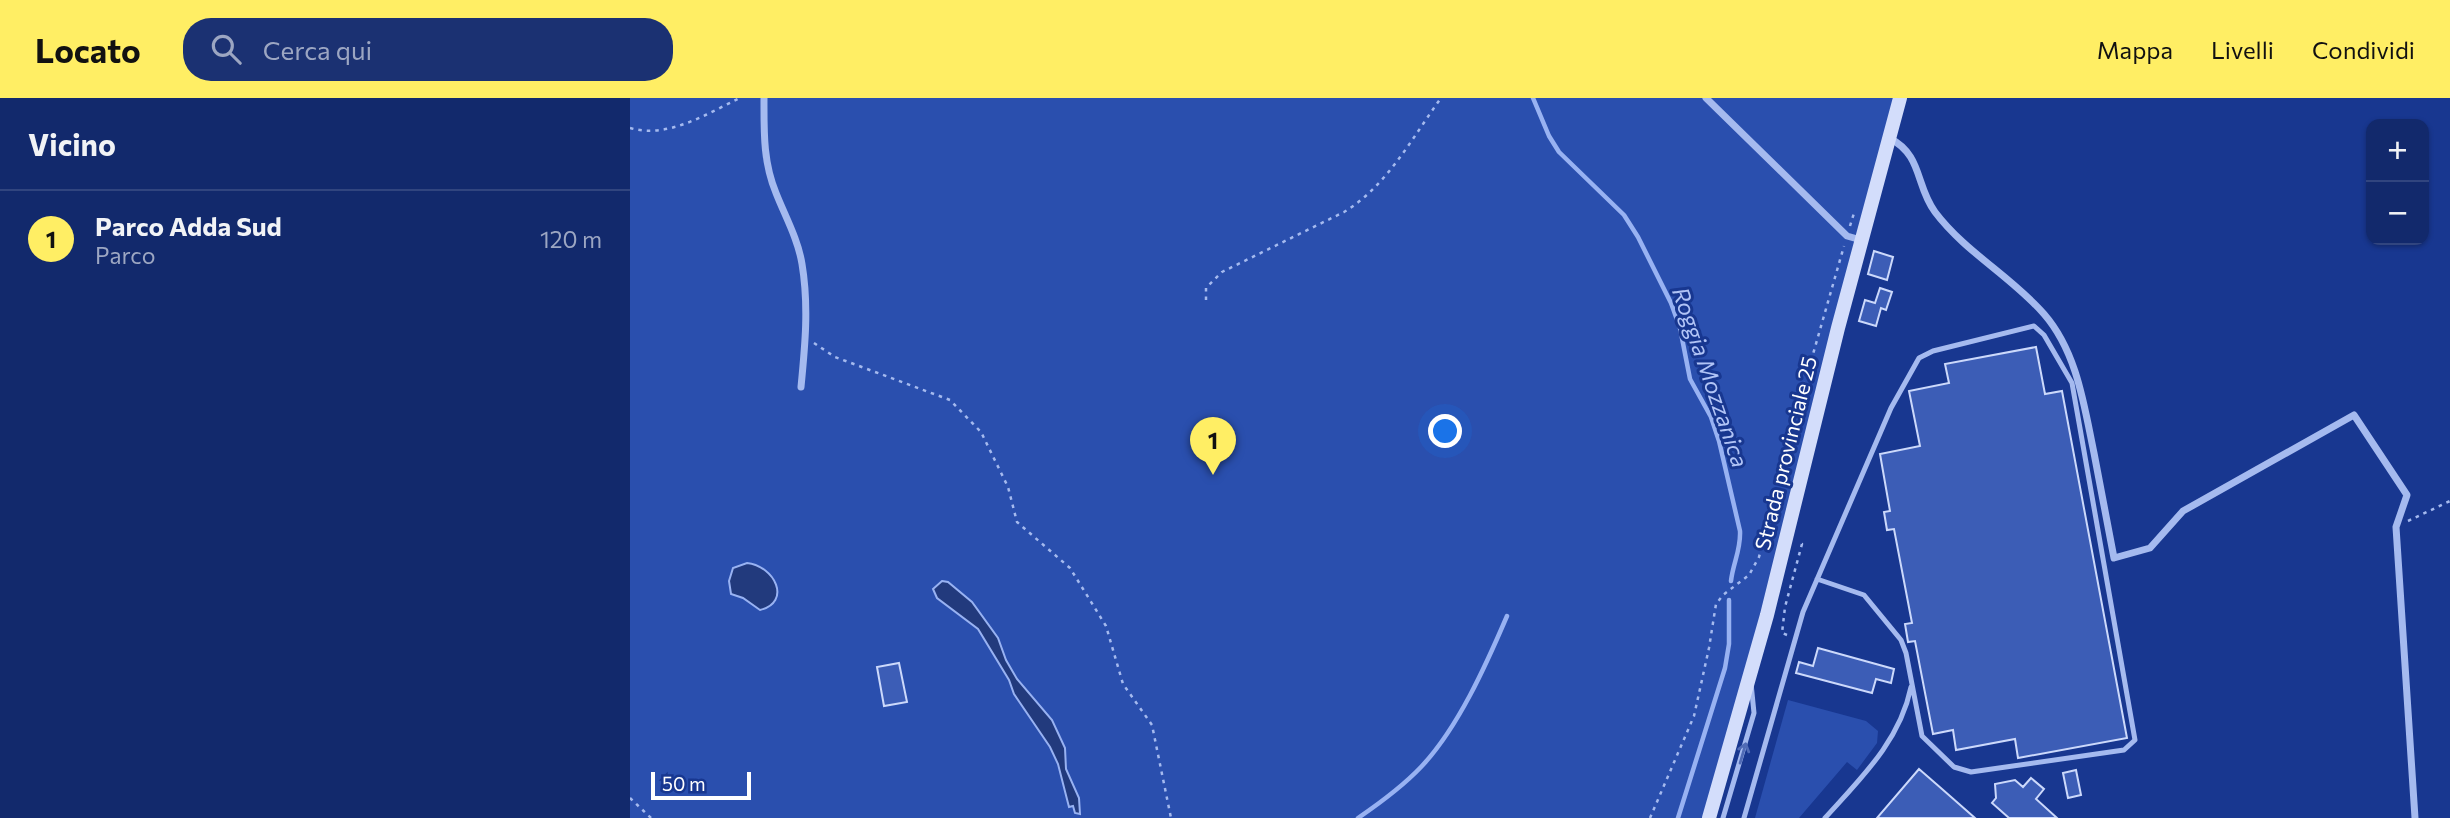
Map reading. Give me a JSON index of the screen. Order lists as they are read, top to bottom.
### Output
{
  "streets": {
    "street": ["Strada provinciale 25"]
  },
  "water": ["Roggia Mozzanica"],
  "scale_bar": "50 m",
  "page": {
    "header": "Locato",
    "search": "Cerca qui",
    "nav": ["Mappa", "Livelli", "Condividi"],
    "heading": "Vicino",
    "map_buttons": ["+", "−"],
    "list": [
      {
        "mark": "1",
        "name": "Parco Adda Sud",
        "note": "Parco",
        "value": "120 m"
      }
    ],
    "pins": "1",
    "scale": "50 m"
  }
}
